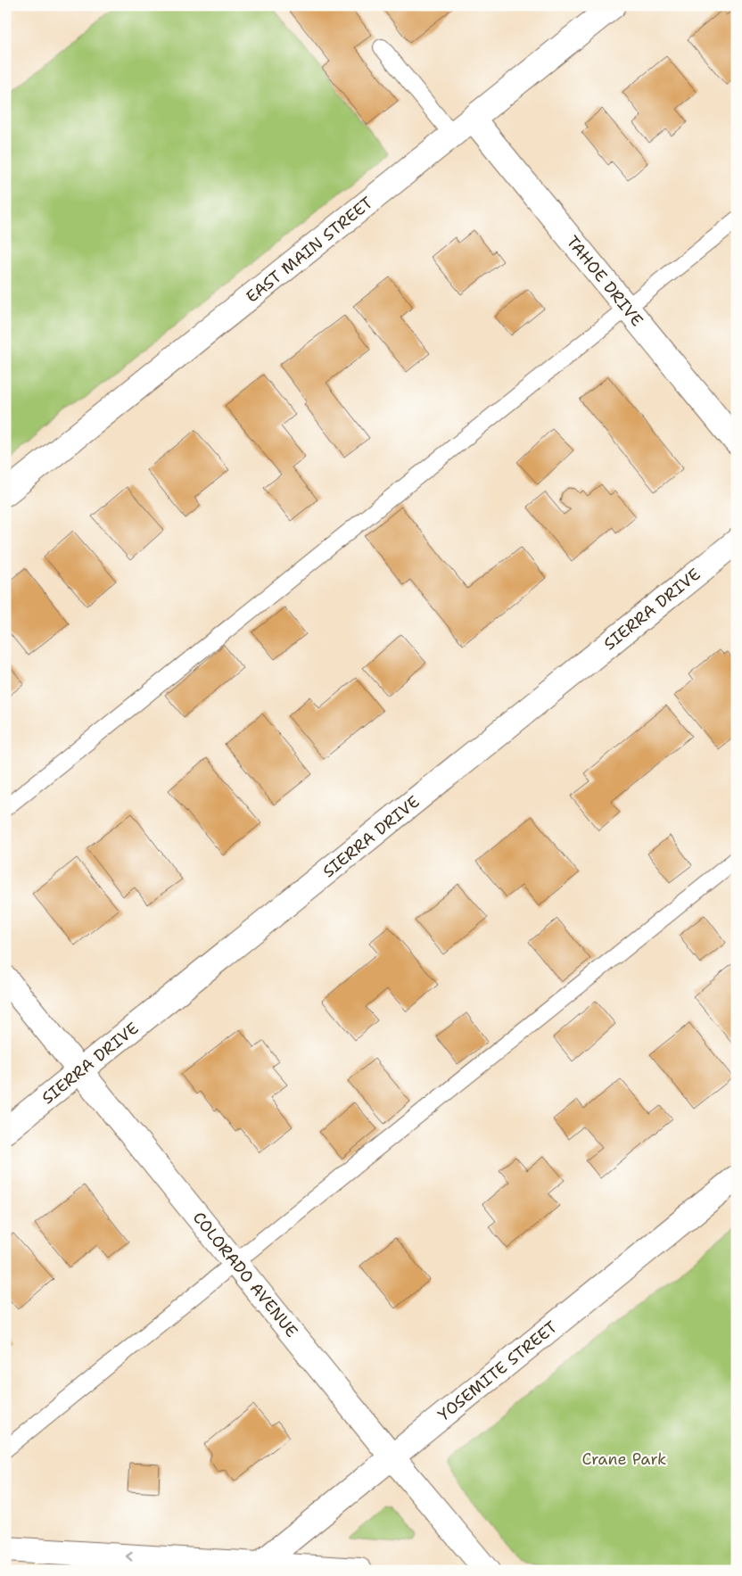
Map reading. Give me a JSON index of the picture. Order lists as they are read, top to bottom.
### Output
{
  "streets": {
    "street": [
      "EAST MAIN STREET",
      "TAHOE DRIVE",
      "SIERRA DRIVE",
      "COLORADO AVENUE",
      "YOSEMITE STREET"
    ]
  },
  "crossings": [
    ["EAST MAIN STREET", "TAHOE DRIVE"],
    ["SIERRA DRIVE", "COLORADO AVENUE"],
    ["COLORADO AVENUE", "YOSEMITE STREET"]
  ],
  "parks": ["Crane Park"]
}
